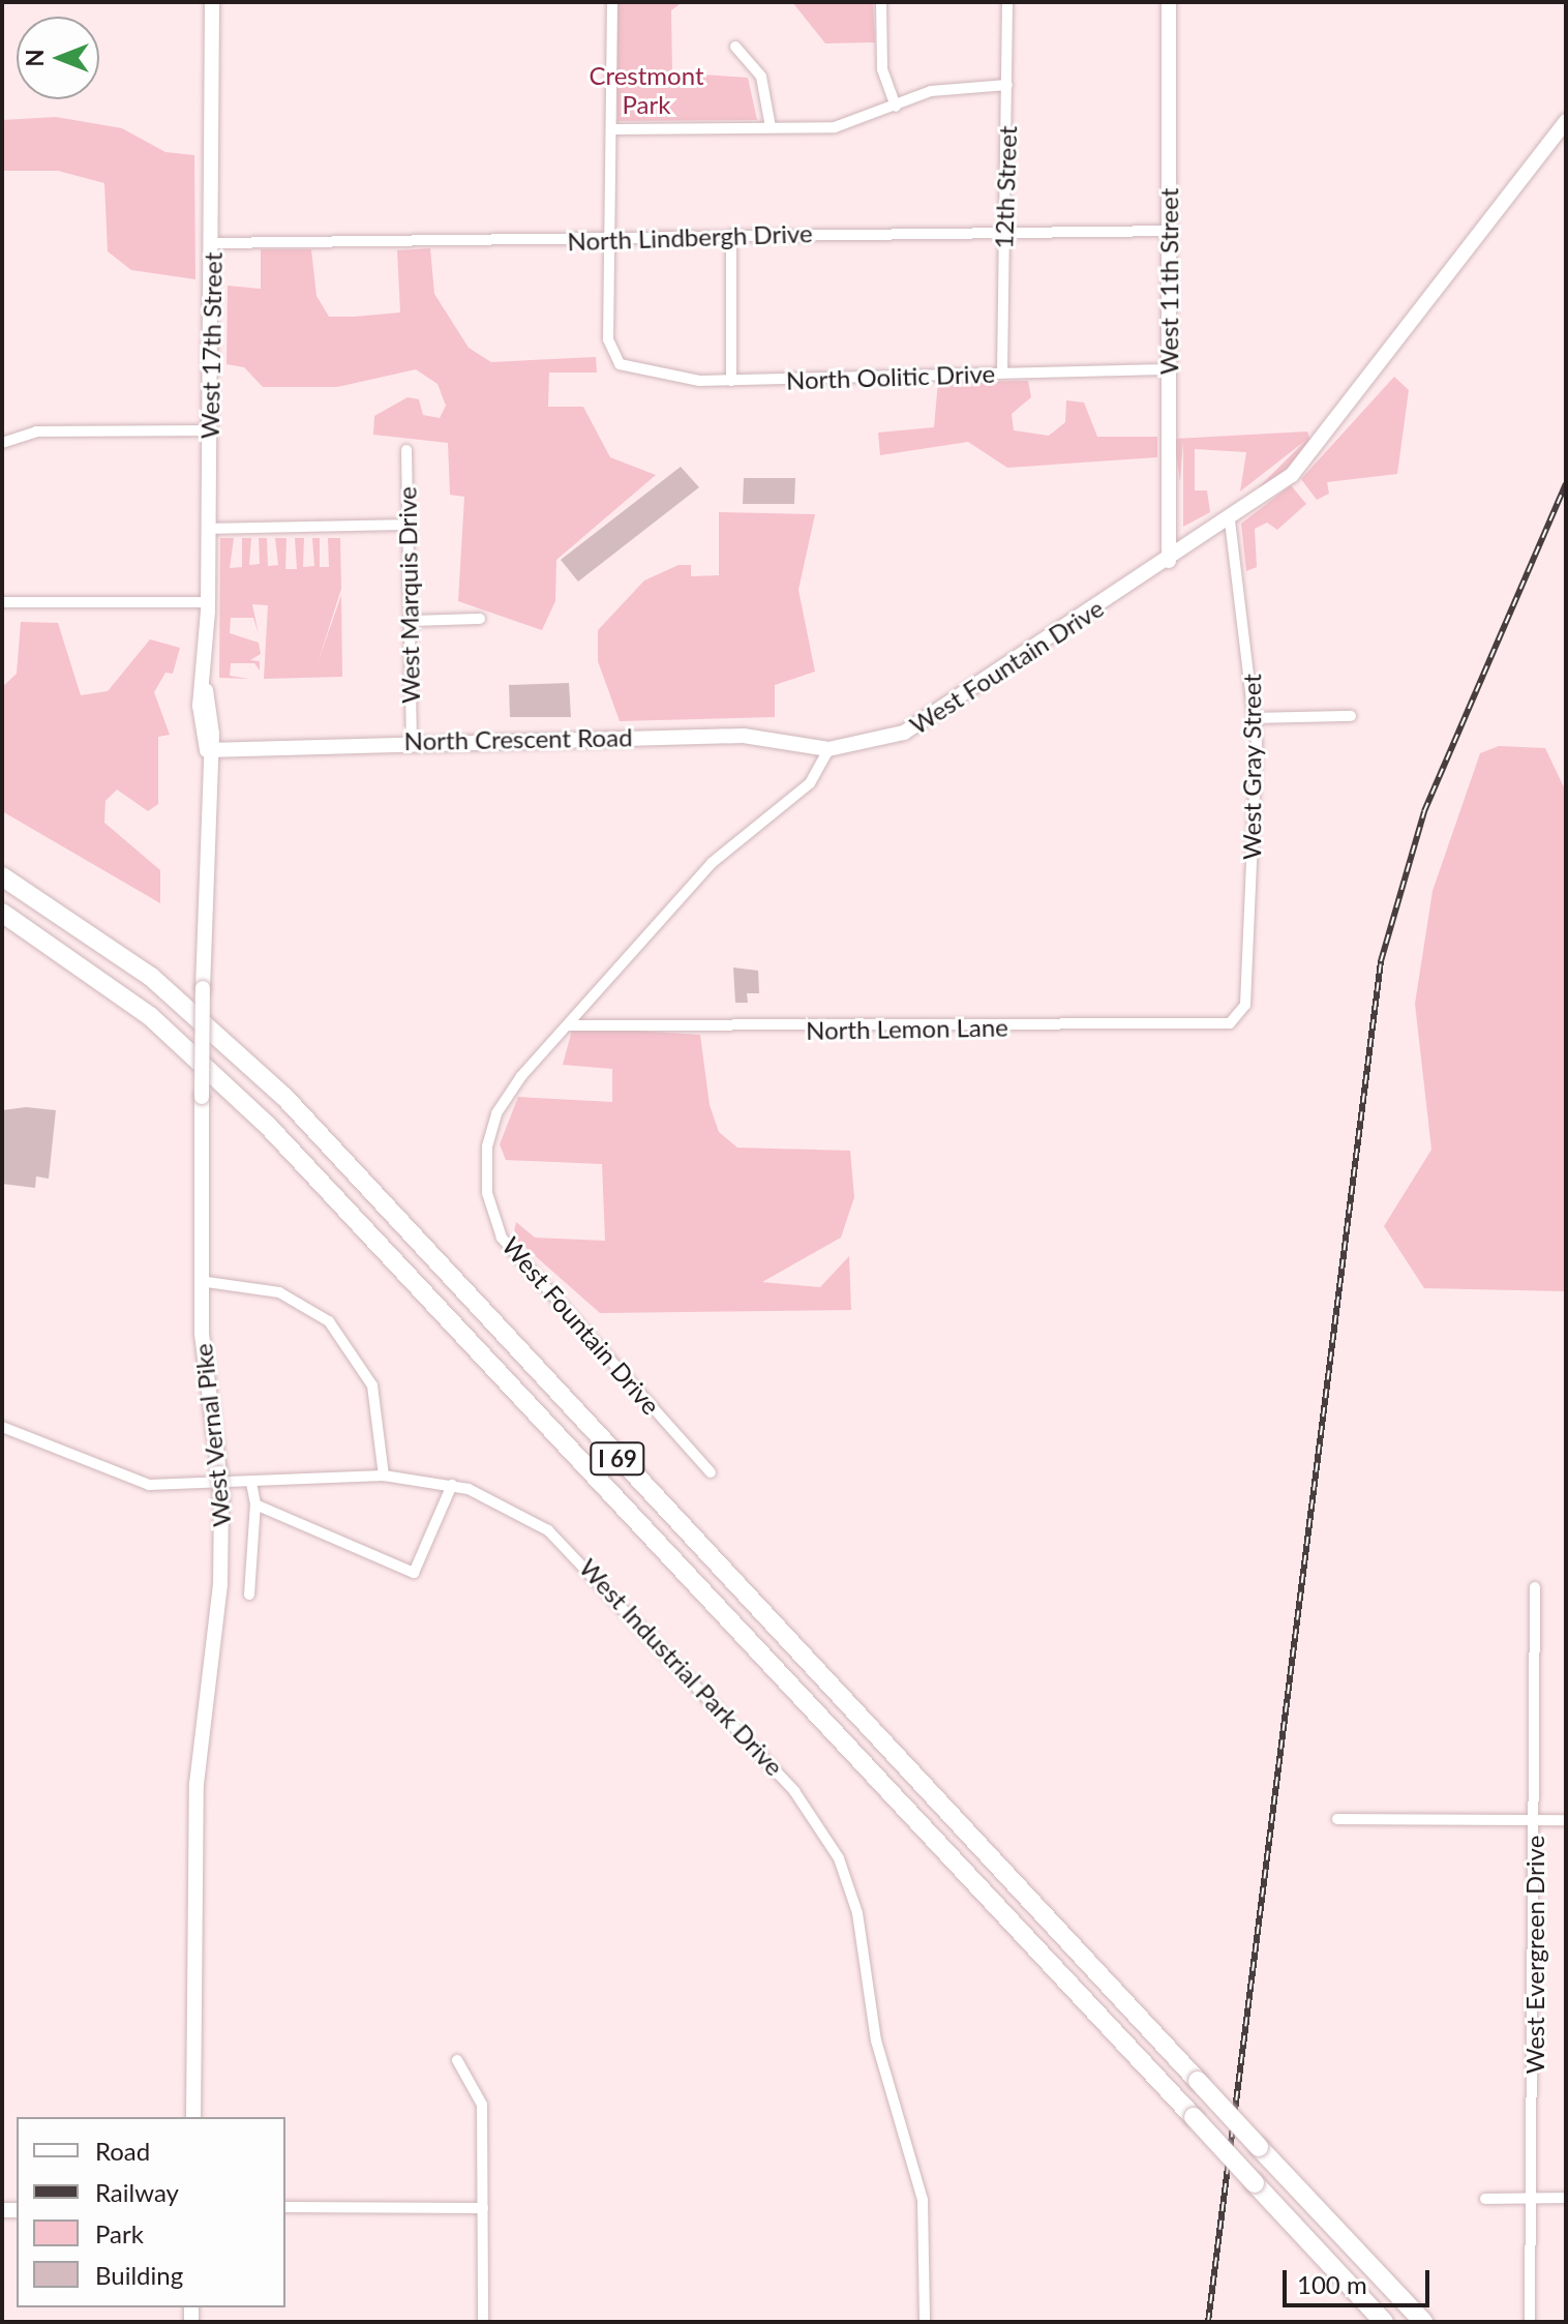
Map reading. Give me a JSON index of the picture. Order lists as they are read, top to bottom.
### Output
{
  "streets": {
    "highway": ["I 69"],
    "street": [
      "12th Street",
      "North Lindbergh Drive",
      "West 11th Street",
      "West 17th Street",
      "North Oolitic Drive",
      "West Marquis Drive",
      "West Fountain Drive",
      "North Crescent Road",
      "West Gray Street",
      "North Lemon Lane",
      "West Vernal Pike",
      "West Industrial Park Drive",
      "West Evergreen Drive"
    ]
  },
  "crossings": [
    ["12th Street", "North Lindbergh Drive"],
    ["12th Street", "North Oolitic Drive"],
    ["North Lindbergh Drive", "West 11th Street"],
    ["North Lindbergh Drive", "West 17th Street"],
    ["North Lindbergh Drive", "North Oolitic Drive"],
    ["West 11th Street", "North Oolitic Drive"],
    ["West 11th Street", "West Fountain Drive"],
    ["West 17th Street", "North Crescent Road"],
    ["West 17th Street", "West Vernal Pike"],
    ["West Marquis Drive", "North Crescent Road"],
    ["West Fountain Drive", "North Crescent Road"],
    ["West Fountain Drive", "West Gray Street"],
    ["West Fountain Drive", "North Lemon Lane"],
    ["North Crescent Road", "West Vernal Pike"],
    ["West Gray Street", "North Lemon Lane"]
  ],
  "parks": ["Crestmont Park"],
  "legend": [
    "Road",
    "Railway",
    "Park",
    "Building"
  ],
  "scale_bar": "100 m",
  "north": "left"
}
